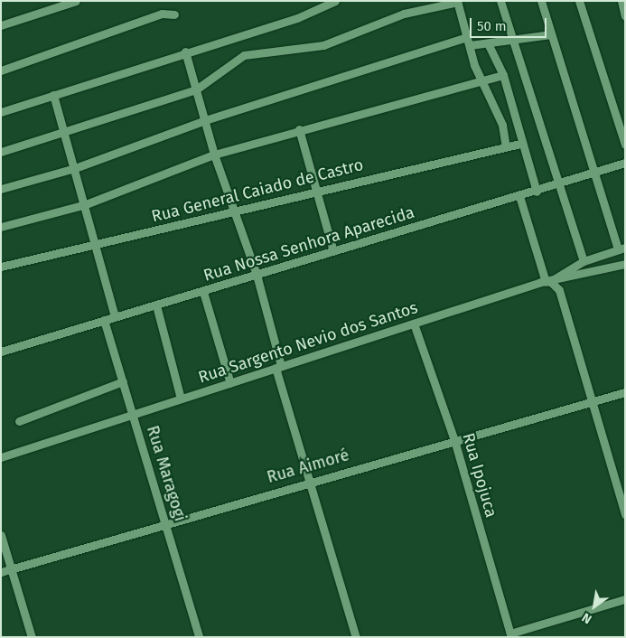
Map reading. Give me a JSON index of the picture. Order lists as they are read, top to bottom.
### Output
{
  "streets": {
    "street": [
      "Rua General Caiado de Castro",
      "Rua Nossa Senhora Aparecida",
      "Rua Sargento Nevio dos Santos",
      "Rua Aimoré",
      "Rua Maragogi",
      "Rua Ipojuca"
    ]
  },
  "crossings": [
    ["Rua Nossa Senhora Aparecida", "Rua Maragogi"],
    ["Rua Sargento Nevio dos Santos", "Rua Maragogi"],
    ["Rua Sargento Nevio dos Santos", "Rua Ipojuca"],
    ["Rua Aimoré", "Rua Maragogi"],
    ["Rua Aimoré", "Rua Ipojuca"]
  ],
  "scale_bar": "50 m",
  "north": "bottom left"
}
